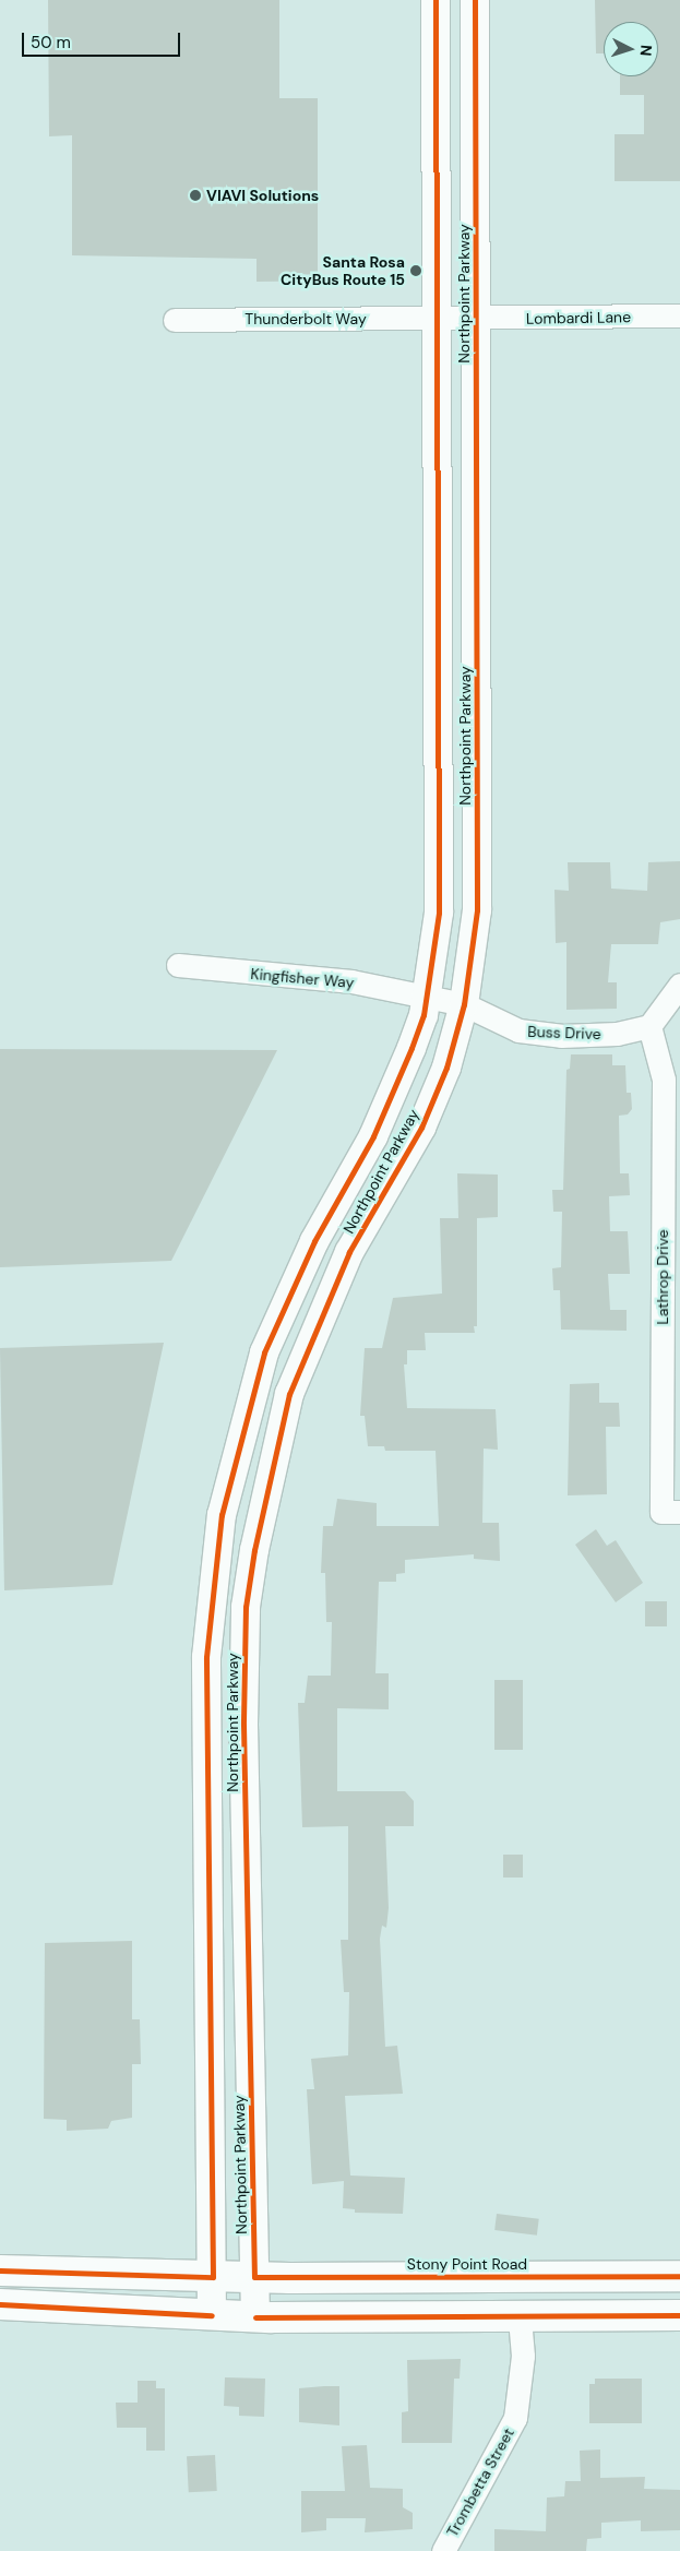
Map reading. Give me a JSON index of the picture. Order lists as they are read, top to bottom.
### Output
{
  "streets": {
    "main road": ["Stony Point Road"],
    "street": [
      "Northpoint Parkway",
      "Lombardi Lane",
      "Thunderbolt Way",
      "Kingfisher Way",
      "Buss Drive",
      "Lathrop Drive",
      "Trombetta Street"
    ]
  },
  "crossings": [
    ["Northpoint Parkway", "Lombardi Lane"],
    ["Northpoint Parkway", "Thunderbolt Way"],
    ["Northpoint Parkway", "Kingfisher Way"],
    ["Northpoint Parkway", "Buss Drive"],
    ["Northpoint Parkway", "Stony Point Road"],
    ["Lombardi Lane", "Thunderbolt Way"],
    ["Kingfisher Way", "Buss Drive"],
    ["Buss Drive", "Lathrop Drive"]
  ],
  "places": ["VIAVI Solutions", "Santa Rosa CityBus Route 15"],
  "scale_bar": "50 m",
  "north": "right"
}
